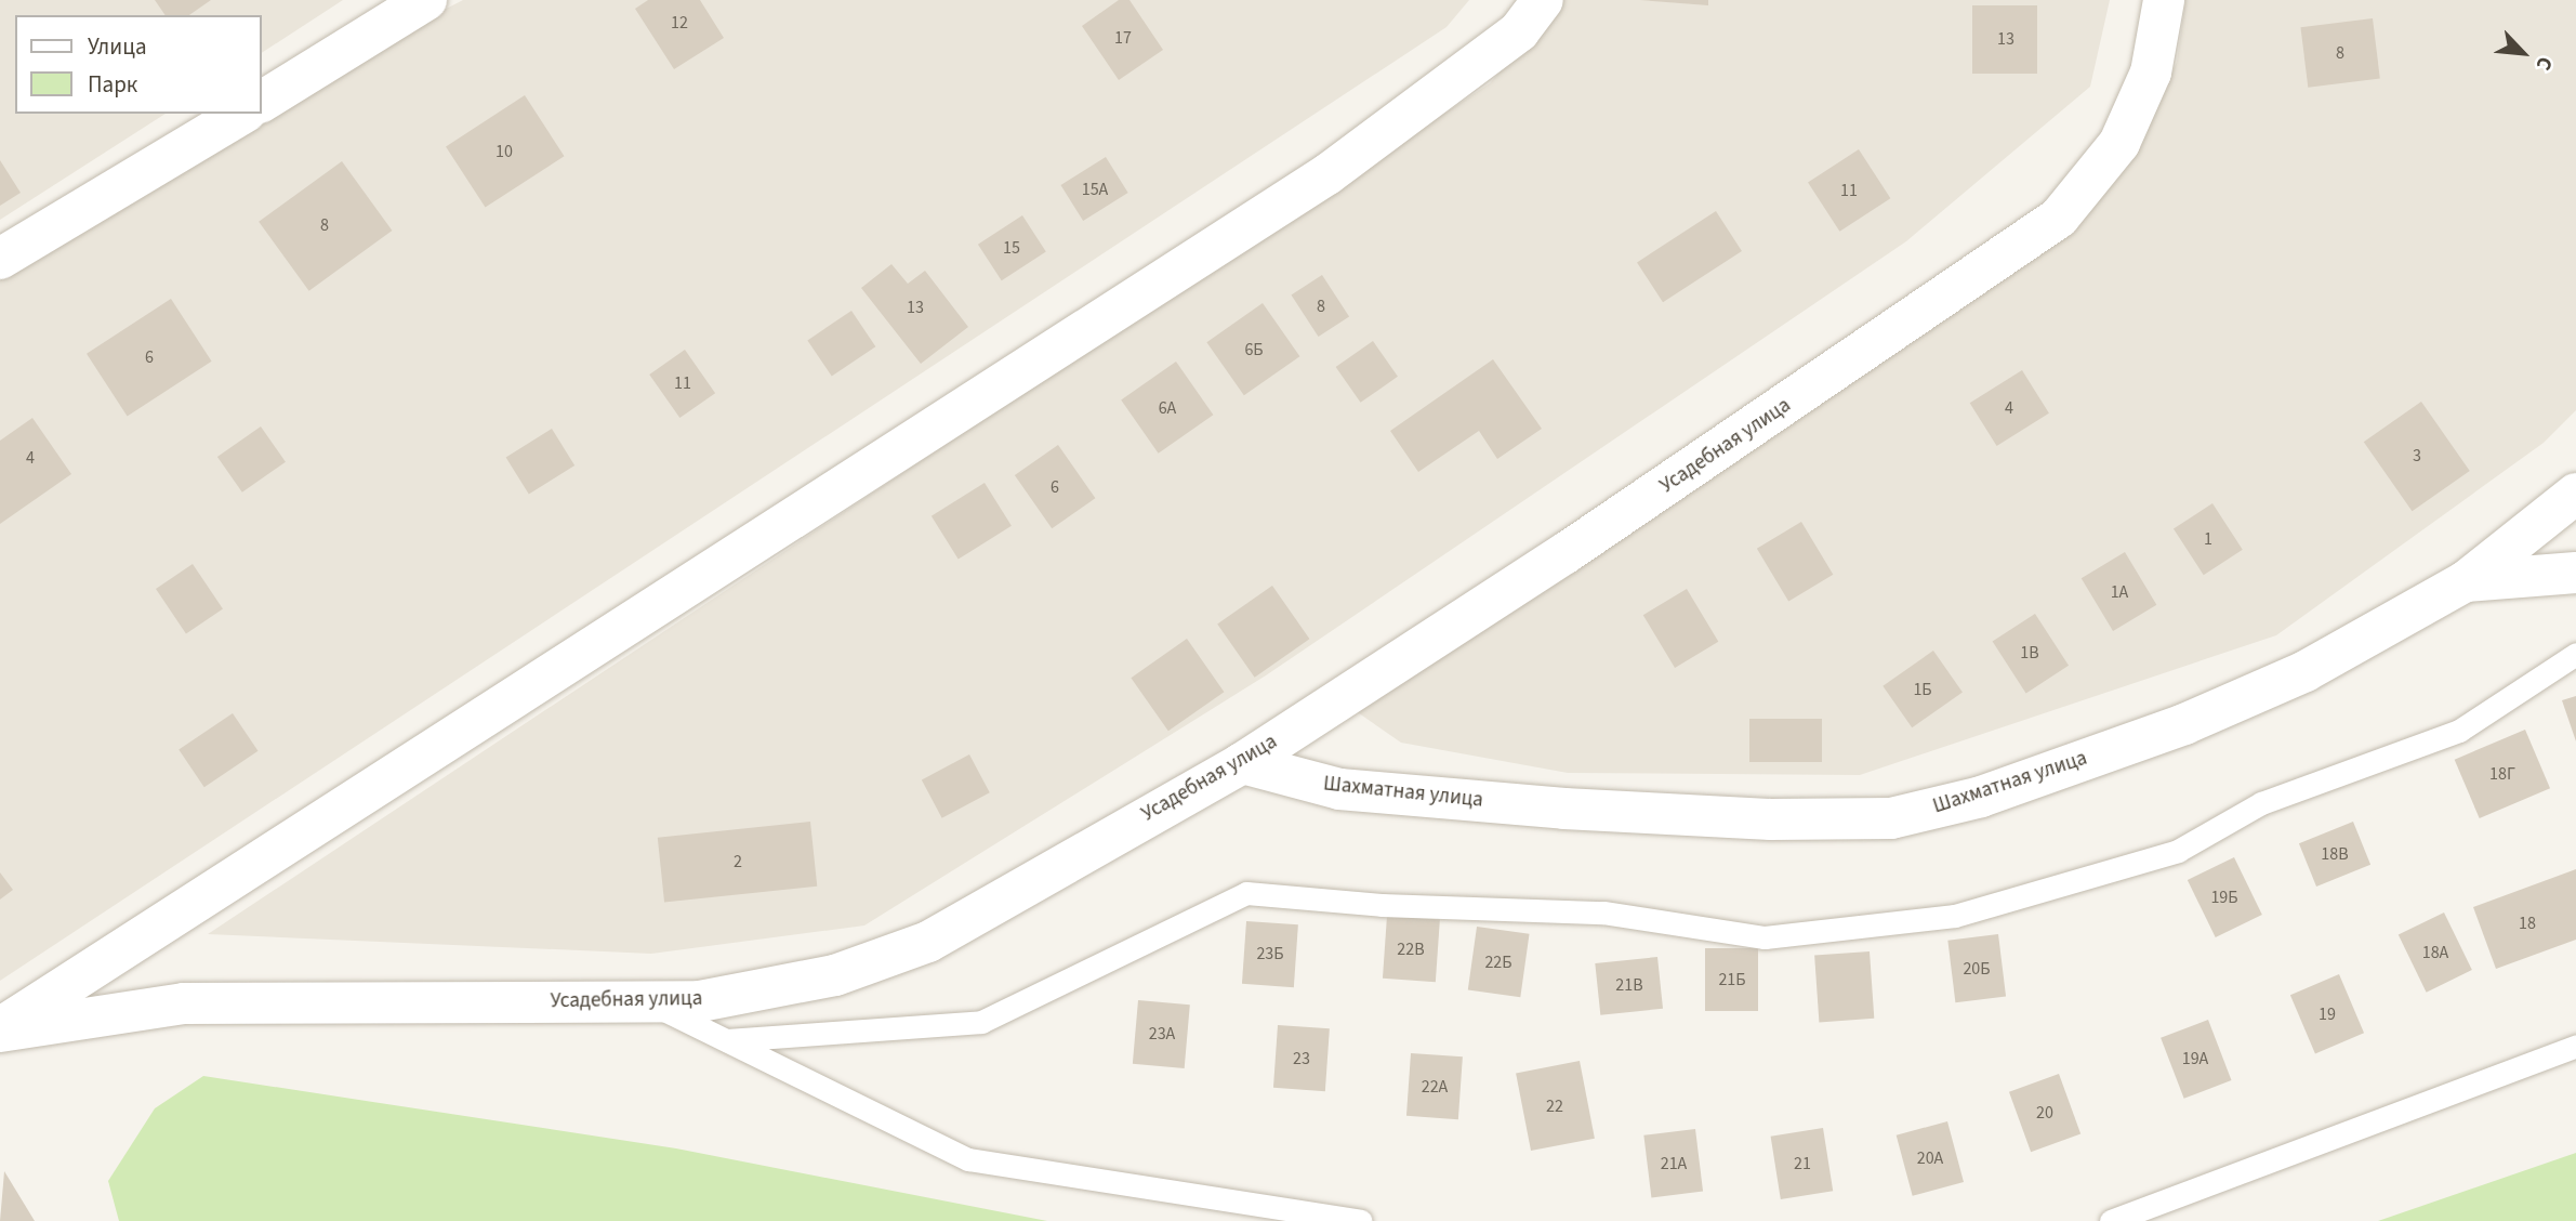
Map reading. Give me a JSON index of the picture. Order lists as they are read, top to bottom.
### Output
{
  "streets": {
    "street": ["Усадебная улица", "Шахматная улица"]
  },
  "crossings": [
    ["Усадебная улица", "Шахматная улица"]
  ],
  "house_numbers": [
    "12",
    "17",
    "13",
    "8",
    "10",
    "15А",
    "11",
    "8",
    "15",
    "8",
    "13",
    "6Б",
    "6",
    "11",
    "6А",
    "4",
    "3",
    "4",
    "6",
    "1",
    "1А",
    "1В",
    "1Б",
    "18Г",
    "18В",
    "2",
    "19Б",
    "18",
    "22В",
    "18А",
    "23Б",
    "22Б",
    "20Б",
    "21Б",
    "21В",
    "19",
    "23А",
    "23",
    "19А",
    "22А",
    "22",
    "20",
    "20А",
    "21А",
    "21"
  ],
  "legend": ["Улица", "Парк"],
  "north": "bottom right"
}
